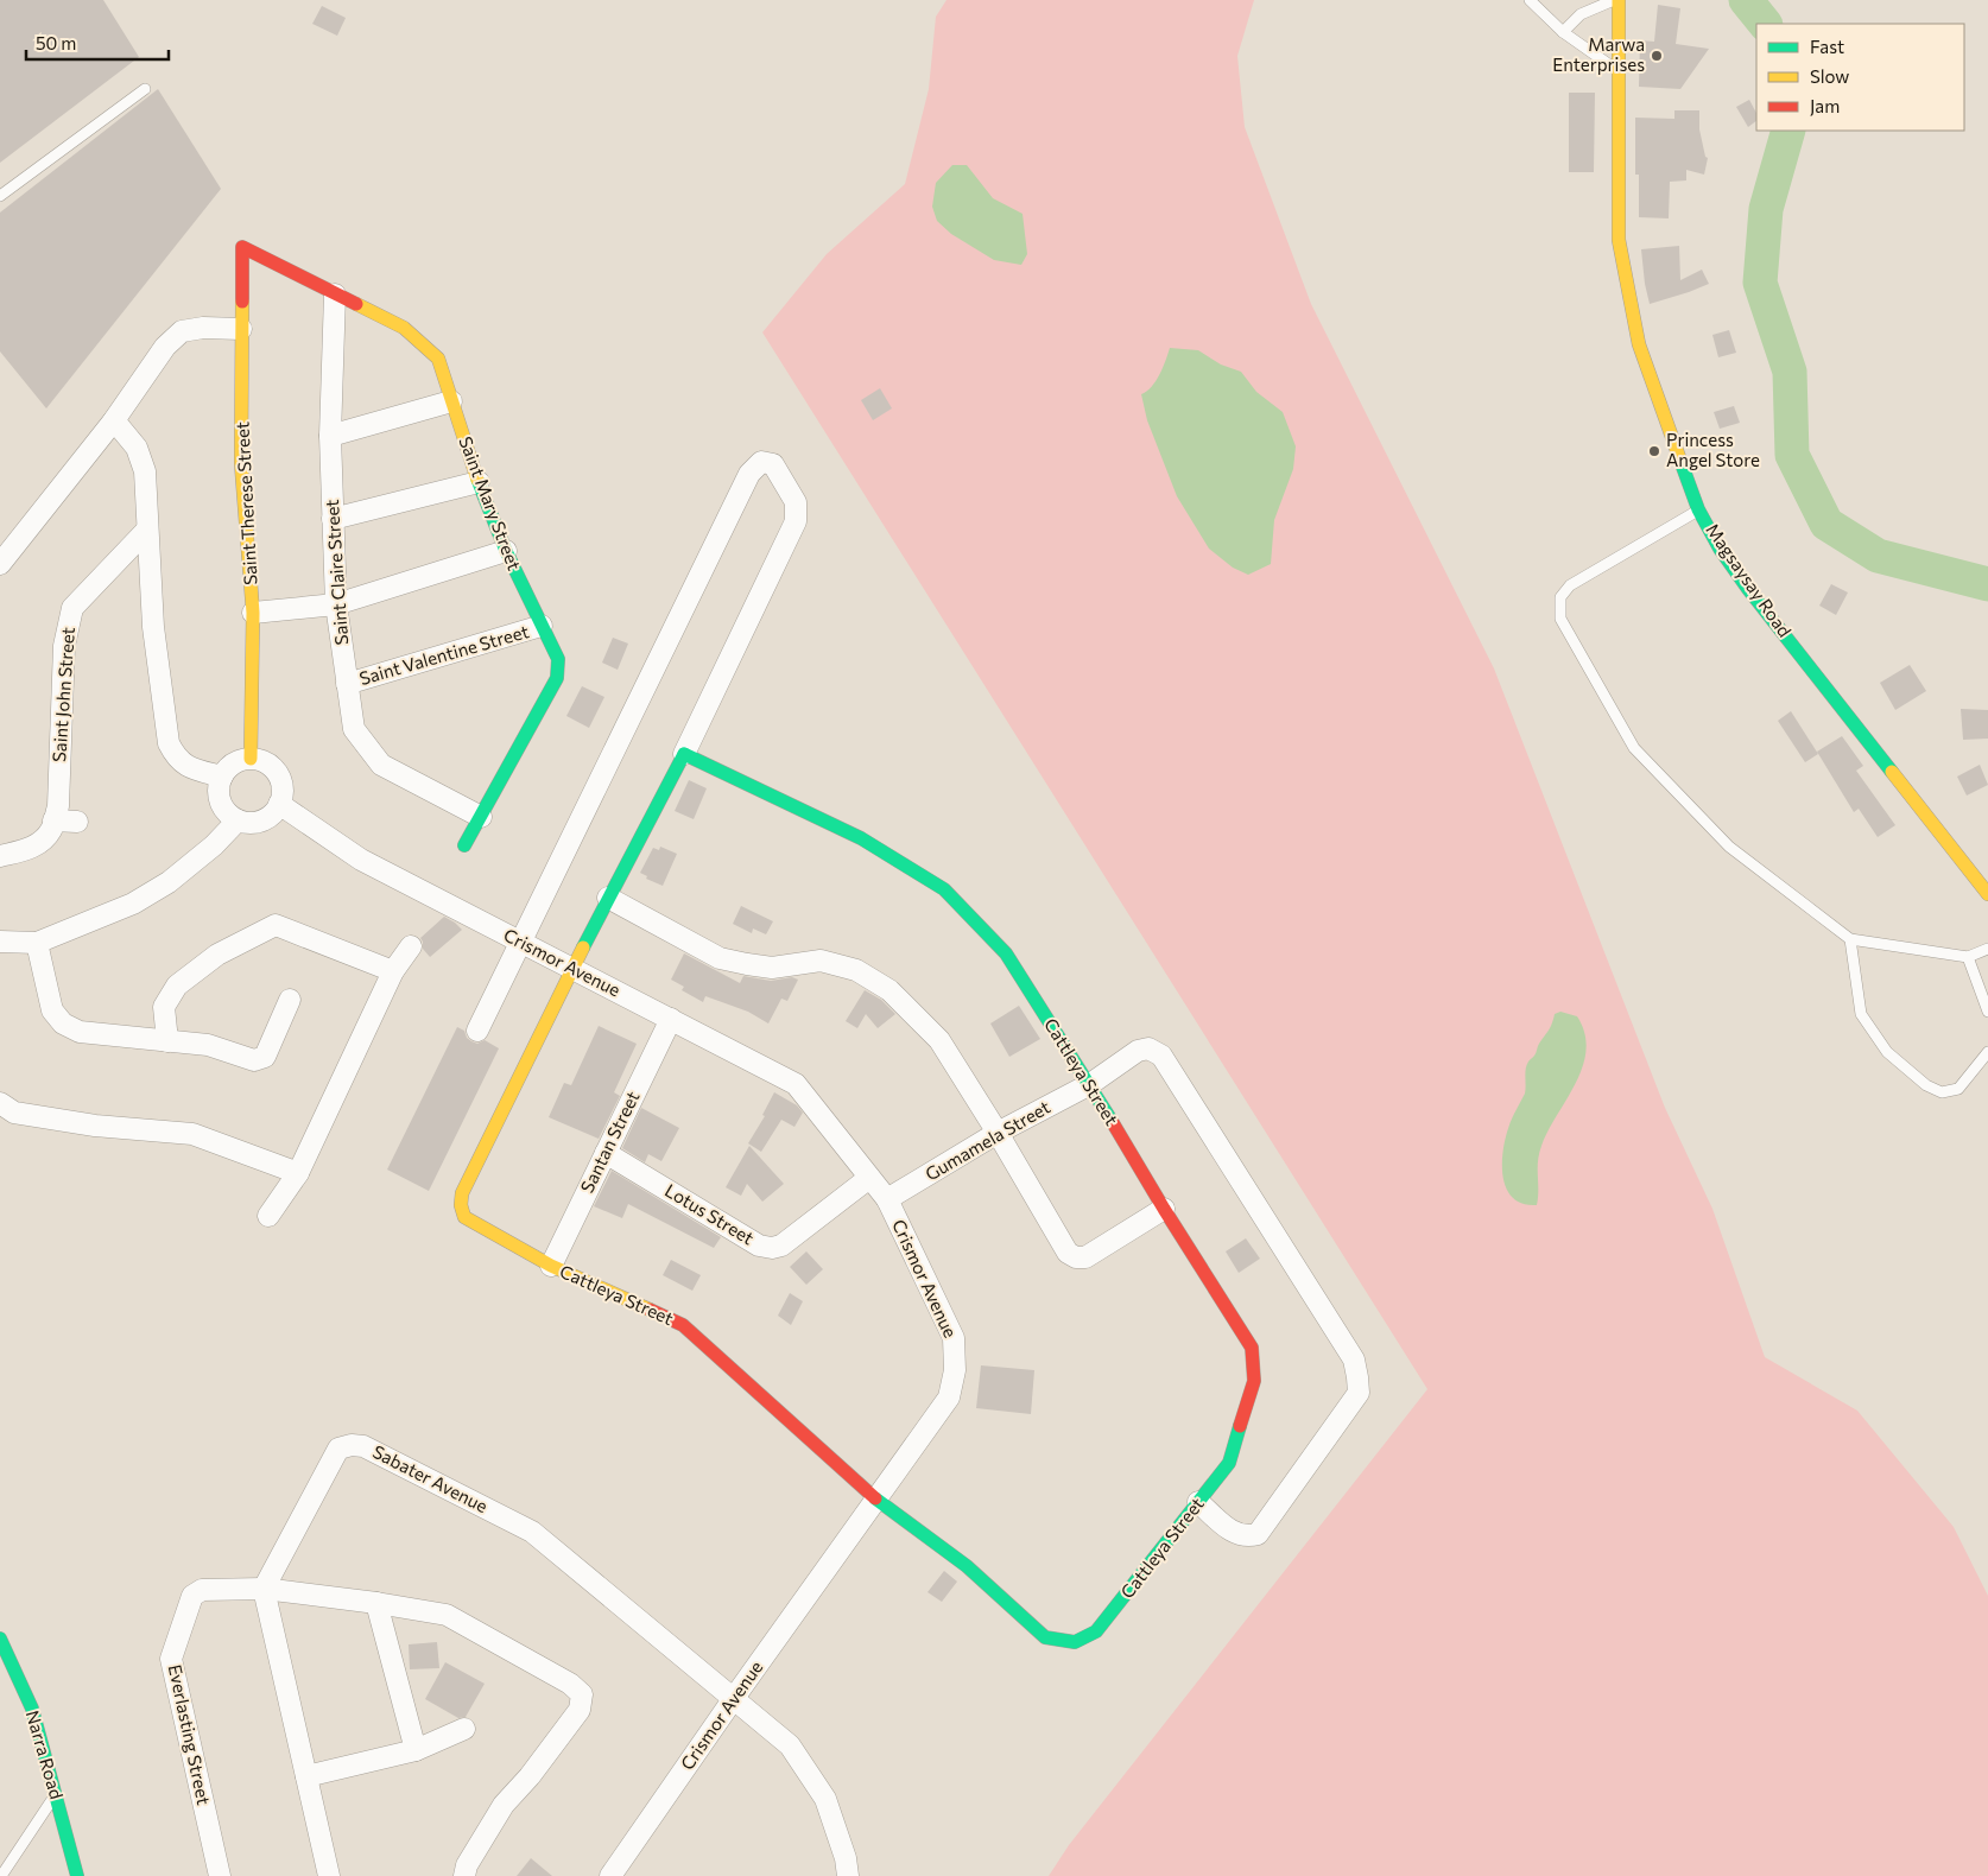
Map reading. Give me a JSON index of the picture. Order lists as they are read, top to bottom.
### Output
{
  "streets": {
    "street": [
      "Saint Therese Street",
      "Saint Mary Street",
      "Saint Claire Street",
      "Magsaysay Road",
      "Saint Valentine Street",
      "Saint John Street",
      "Crismor Avenue",
      "Cattleya Street",
      "Gumamela Street",
      "Santan Street",
      "Lotus Street",
      "Sabater Avenue",
      "Everlasting Street",
      "Narra Road"
    ]
  },
  "crossings": [
    ["Saint Therese Street", "Saint Mary Street"],
    ["Saint Therese Street", "Crismor Avenue"],
    ["Saint Mary Street", "Saint Claire Street"],
    ["Saint Mary Street", "Saint Valentine Street"],
    ["Saint Claire Street", "Saint Valentine Street"],
    ["Crismor Avenue", "Cattleya Street"],
    ["Crismor Avenue", "Gumamela Street"],
    ["Crismor Avenue", "Santan Street"],
    ["Crismor Avenue", "Lotus Street"],
    ["Crismor Avenue", "Sabater Avenue"],
    ["Cattleya Street", "Gumamela Street"],
    ["Cattleya Street", "Santan Street"],
    ["Santan Street", "Lotus Street"],
    ["Sabater Avenue", "Everlasting Street"]
  ],
  "places": ["Marwa Enterprises", "Princess Angel Store"],
  "legend": ["Fast", "Slow", "Jam"],
  "scale_bar": "50 m"
}
